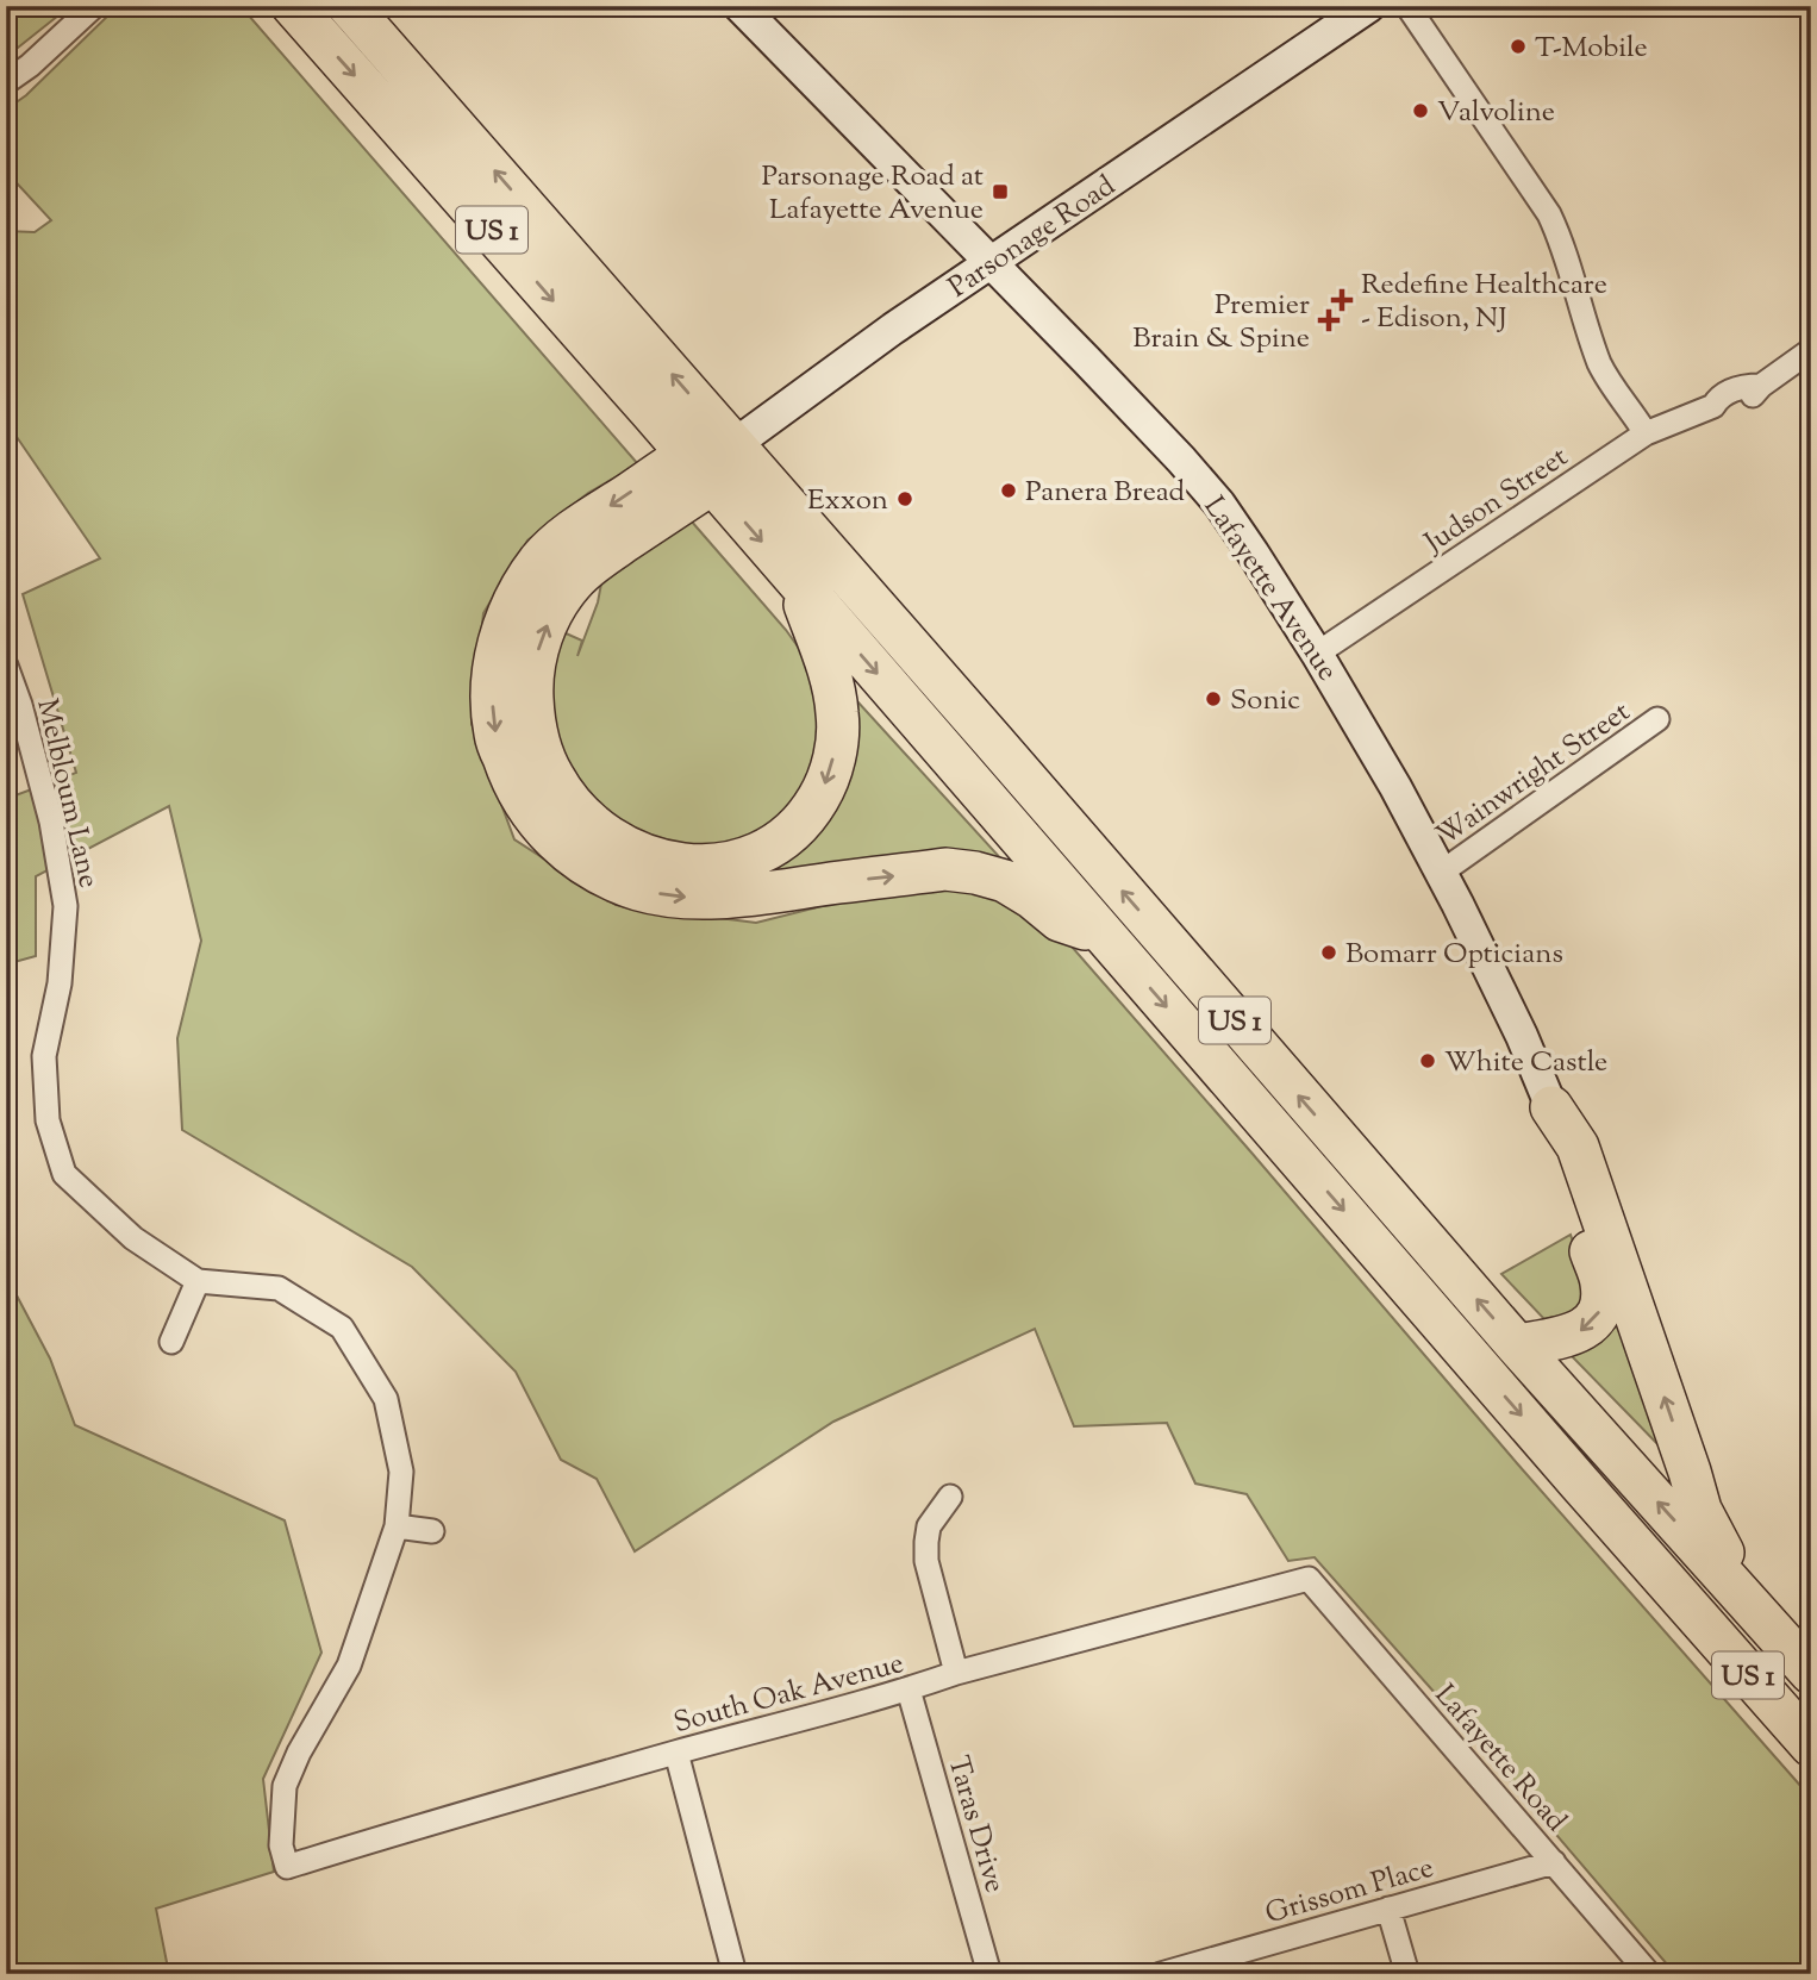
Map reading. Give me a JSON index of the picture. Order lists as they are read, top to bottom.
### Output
{
  "streets": {
    "highway": ["US 1"],
    "street": [
      "Parsonage Road",
      "Judson Street",
      "Lafayette Avenue",
      "Wainwright Street",
      "Melbloum Lane",
      "South Oak Avenue",
      "Lafayette Road",
      "Taras Drive",
      "Grissom Place"
    ]
  },
  "crossings": [
    ["US 1", "Parsonage Road"],
    ["Parsonage Road", "Lafayette Avenue"],
    ["Judson Street", "Lafayette Avenue"],
    ["Lafayette Avenue", "Wainwright Street"],
    ["Melbloum Lane", "South Oak Avenue"],
    ["South Oak Avenue", "Lafayette Road"],
    ["South Oak Avenue", "Taras Drive"],
    ["Lafayette Road", "Grissom Place"]
  ],
  "places": {
    "other": [
      "T-Mobile",
      "Valvoline",
      "Panera Bread",
      "Exxon",
      "Sonic",
      "Bomarr Opticians",
      "White Castle"
    ],
    "transit": ["Parsonage Road at Lafayette Avenue"],
    "health": ["Redefine Healthcare - Edison, NJ", "Premier Brain & Spine"]
  }
}
